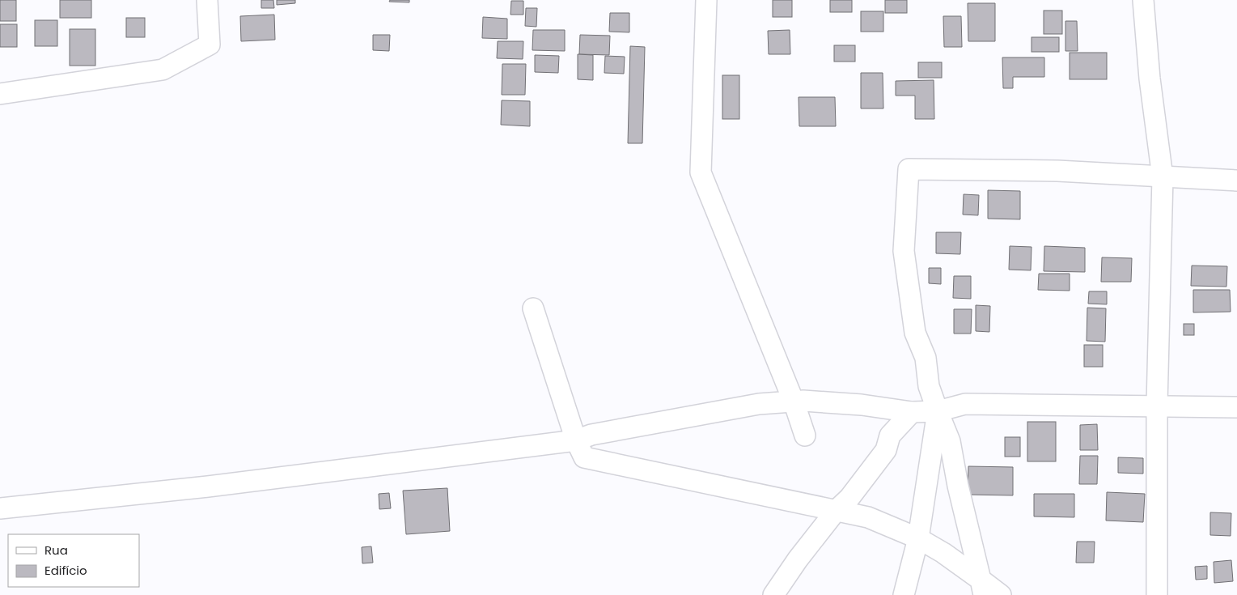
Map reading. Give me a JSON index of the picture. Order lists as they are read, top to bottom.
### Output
{
  "legend": ["Rua", "Edifício"]
}
